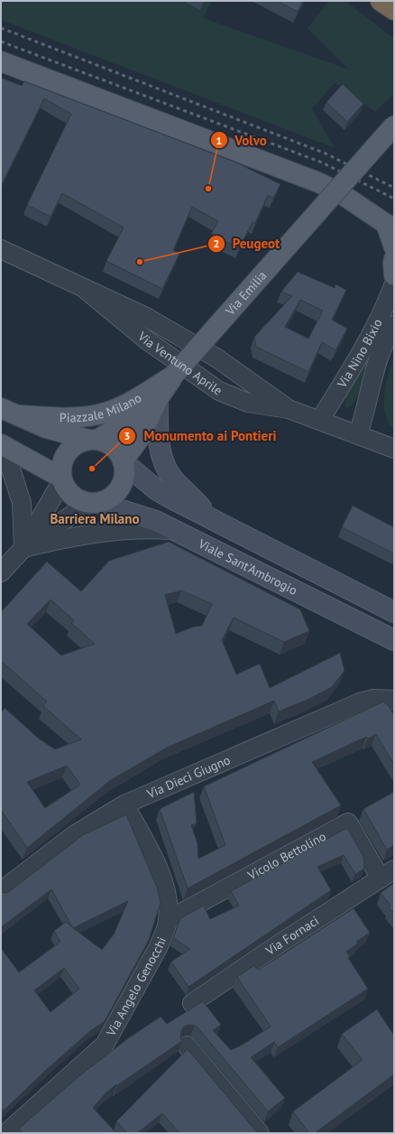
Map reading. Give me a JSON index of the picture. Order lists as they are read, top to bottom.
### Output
{
  "streets": {
    "main road": ["Via Emilia", "Piazzale Milano", "Viale Sant'Ambrogio"],
    "street": [
      "Via Nino Bixio",
      "Via Ventuno Aprile",
      "Via Dieci Giugno",
      "Vicolo Bettolino",
      "Via Fornaci",
      "Via Angelo Genocchi"
    ]
  },
  "crossings": [
    ["Via Emilia", "Piazzale Milano"],
    ["Via Emilia", "Viale Sant'Ambrogio"],
    ["Via Nino Bixio", "Via Ventuno Aprile"],
    ["Piazzale Milano", "Viale Sant'Ambrogio"],
    ["Via Dieci Giugno", "Via Angelo Genocchi"],
    ["Vicolo Bettolino", "Via Fornaci"],
    ["Vicolo Bettolino", "Via Angelo Genocchi"]
  ],
  "districts": ["Barriera Milano"],
  "places": ["Volvo", "Peugeot", "Monumento ai Pontieri"]
}
